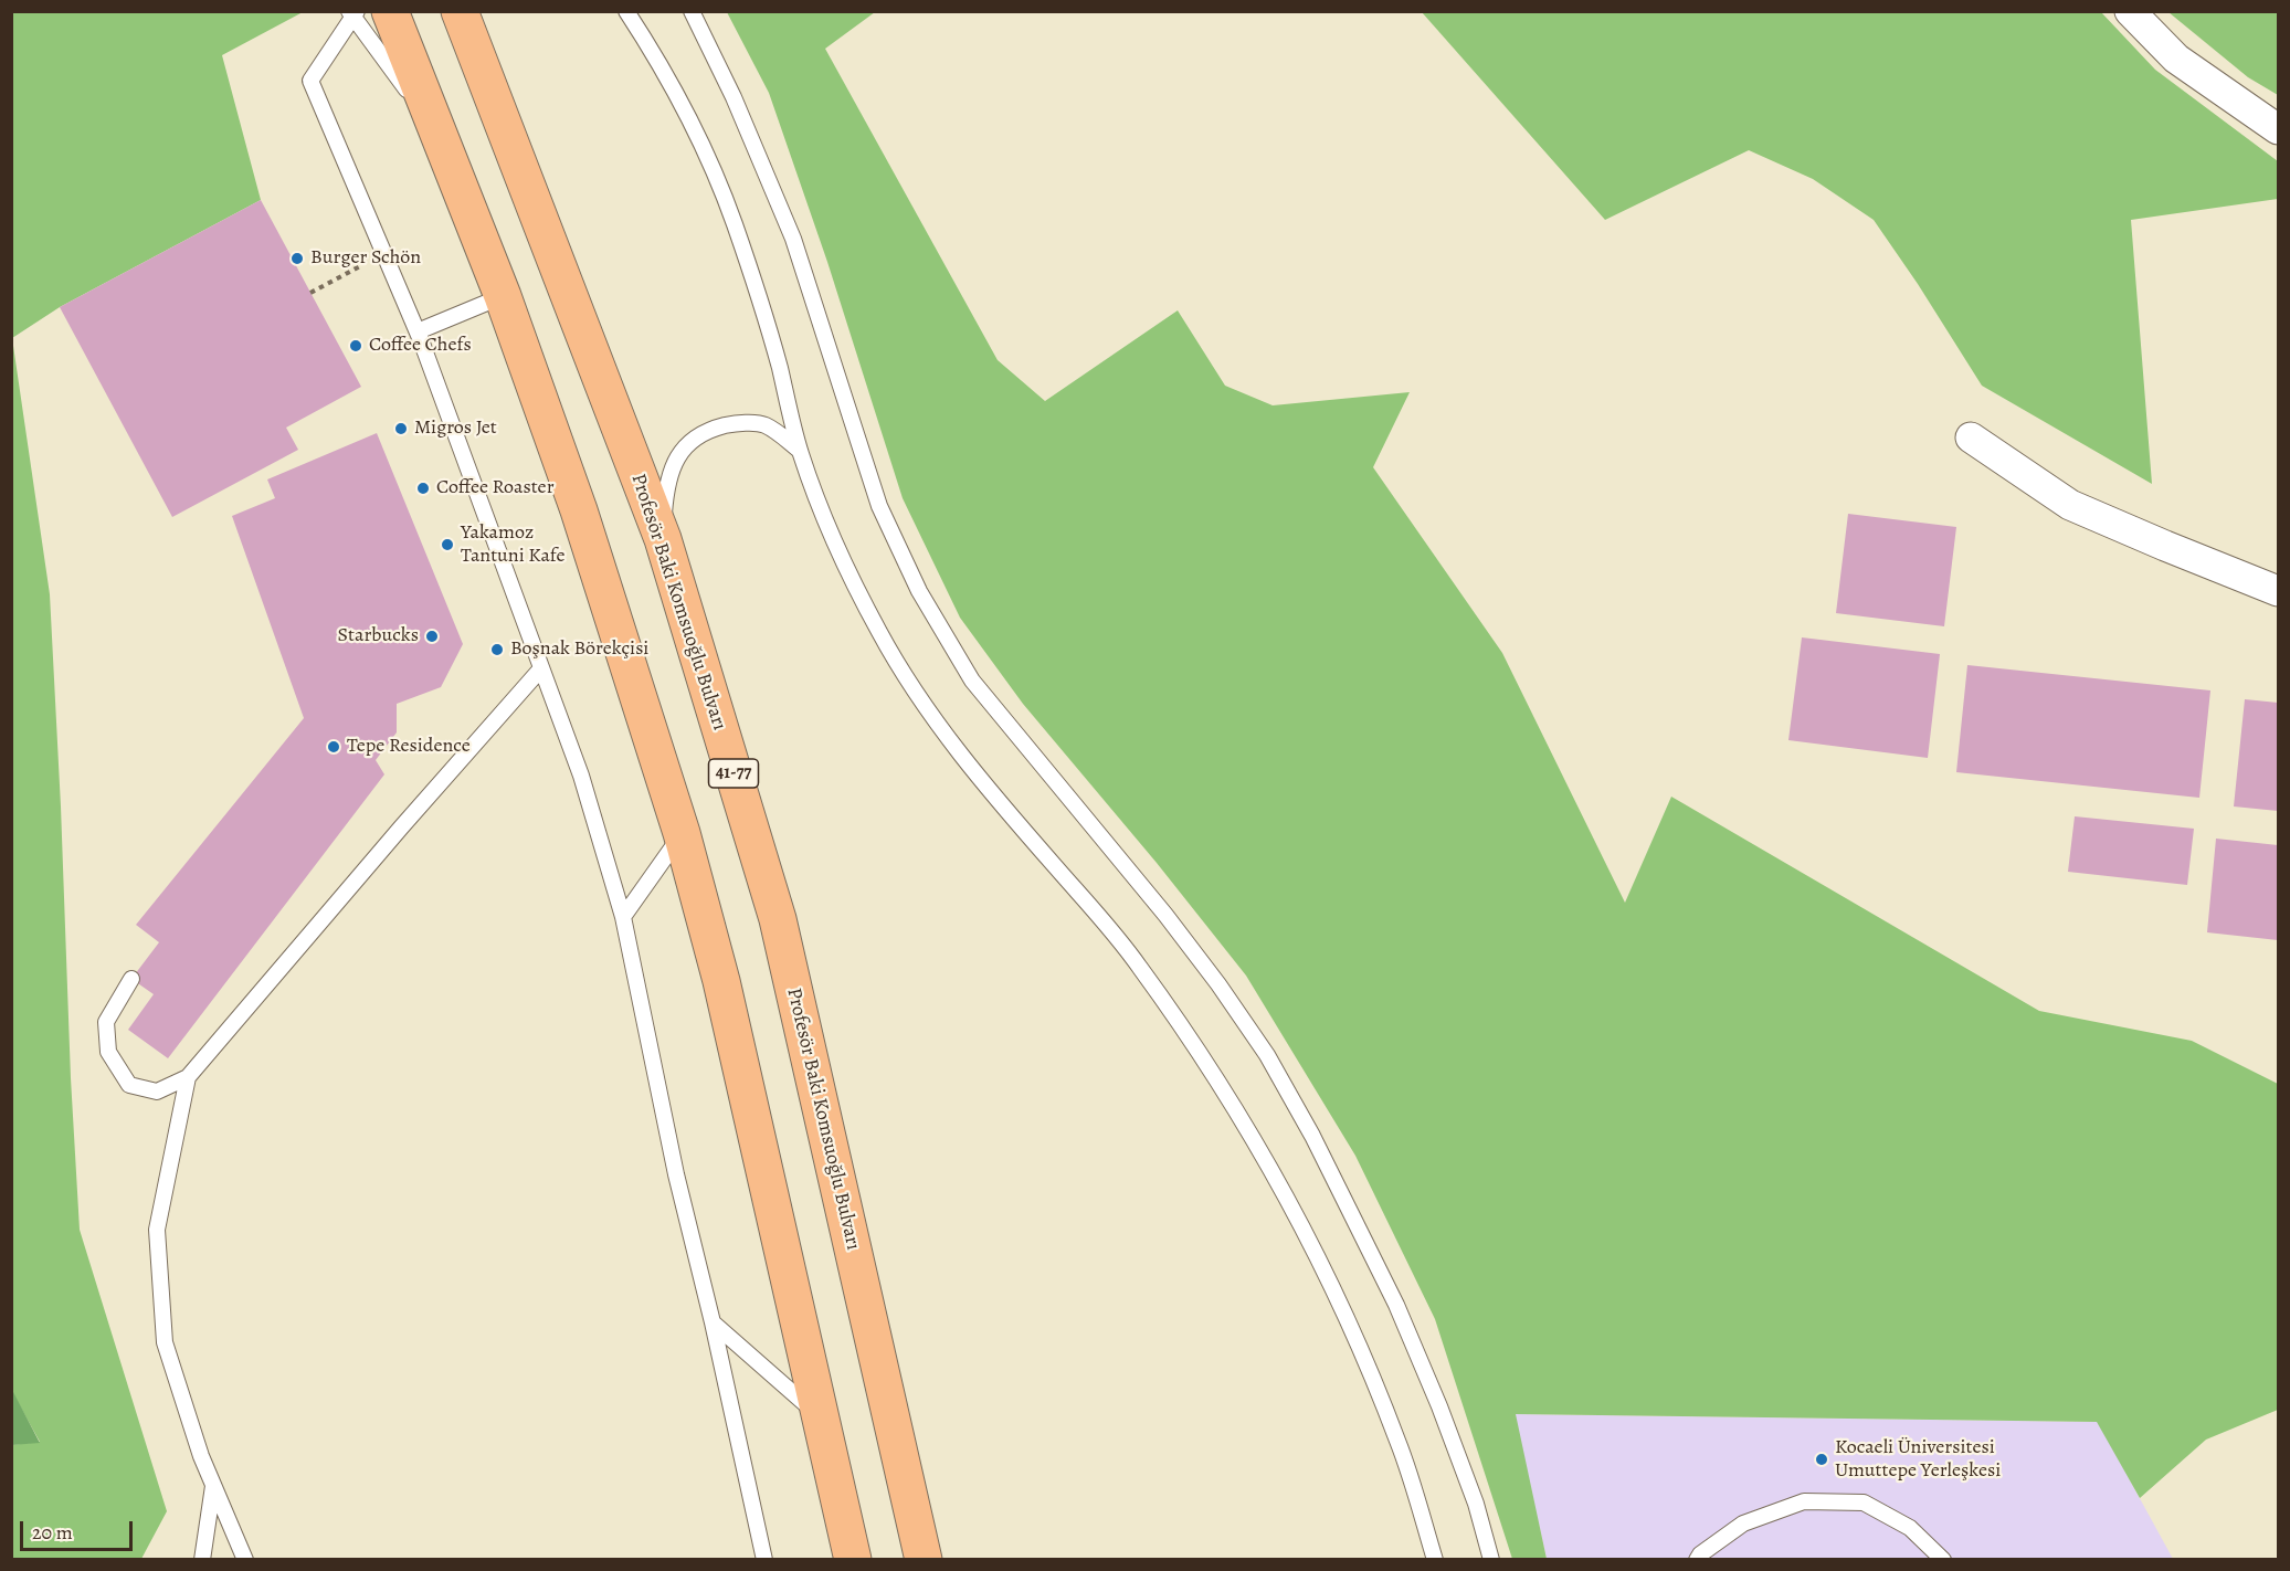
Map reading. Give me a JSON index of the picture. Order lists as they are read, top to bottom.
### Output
{
  "streets": {
    "highway": ["Profesör Baki Komsuoğlu Bulvarı", "41-77"]
  },
  "places": [
    "Burger Schön",
    "Coffee Chefs",
    "Migros Jet",
    "Coffee Roaster",
    "Yakamoz Tantuni Kafe",
    "Starbucks",
    "Boşnak Börekçisi",
    "Tepe Residence",
    "Kocaeli Üniversitesi Umuttepe Yerleşkesi"
  ],
  "scale_bar": "20 m"
}
